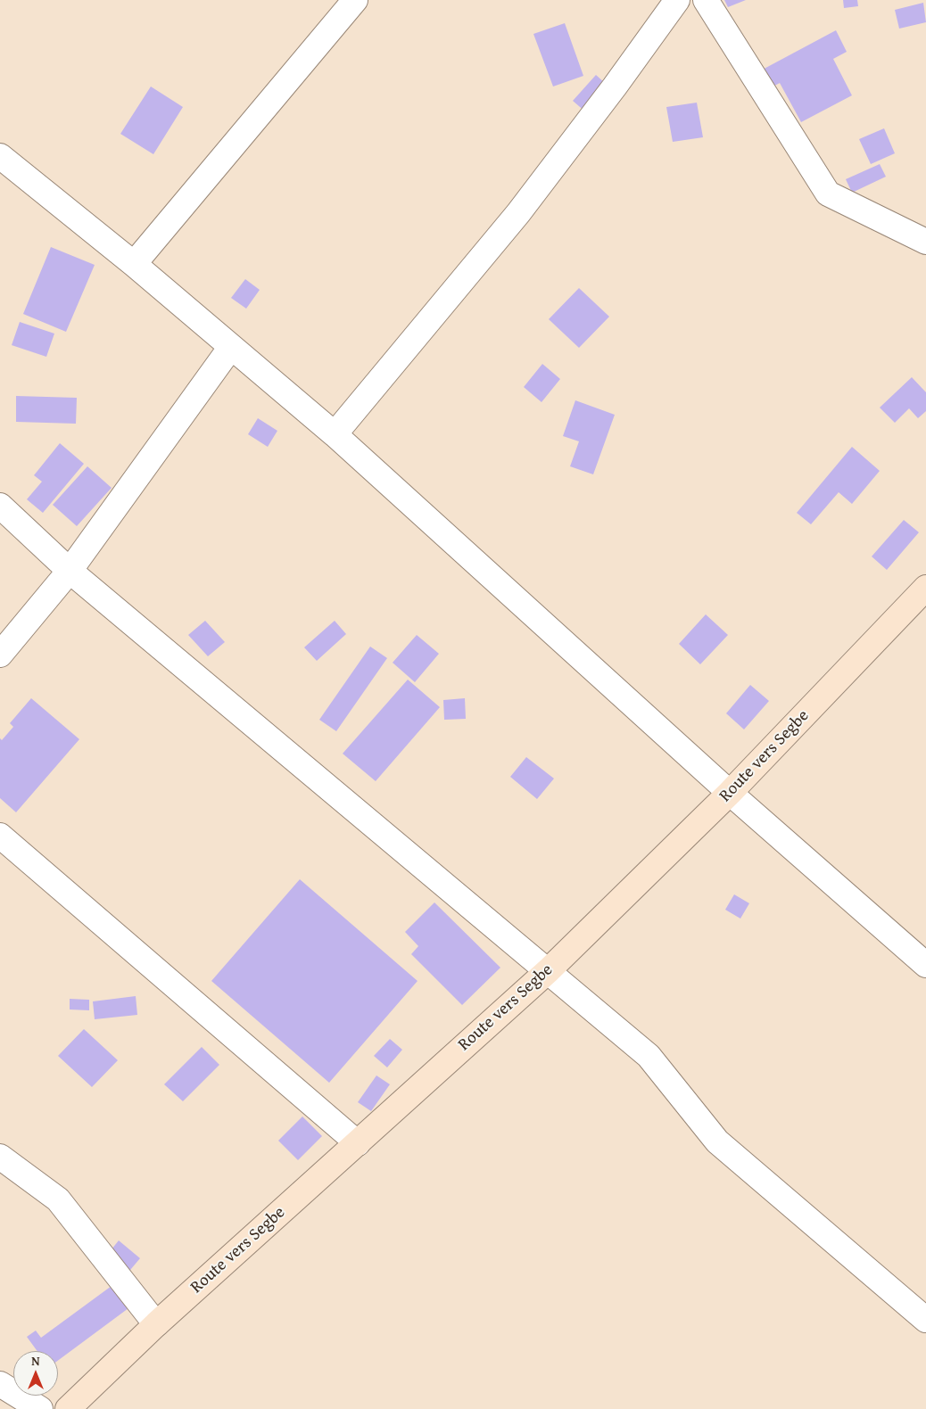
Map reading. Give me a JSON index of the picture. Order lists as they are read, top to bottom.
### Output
{
  "streets": {
    "main road": ["Route vers Segbe"]
  },
  "north": "top"
}
